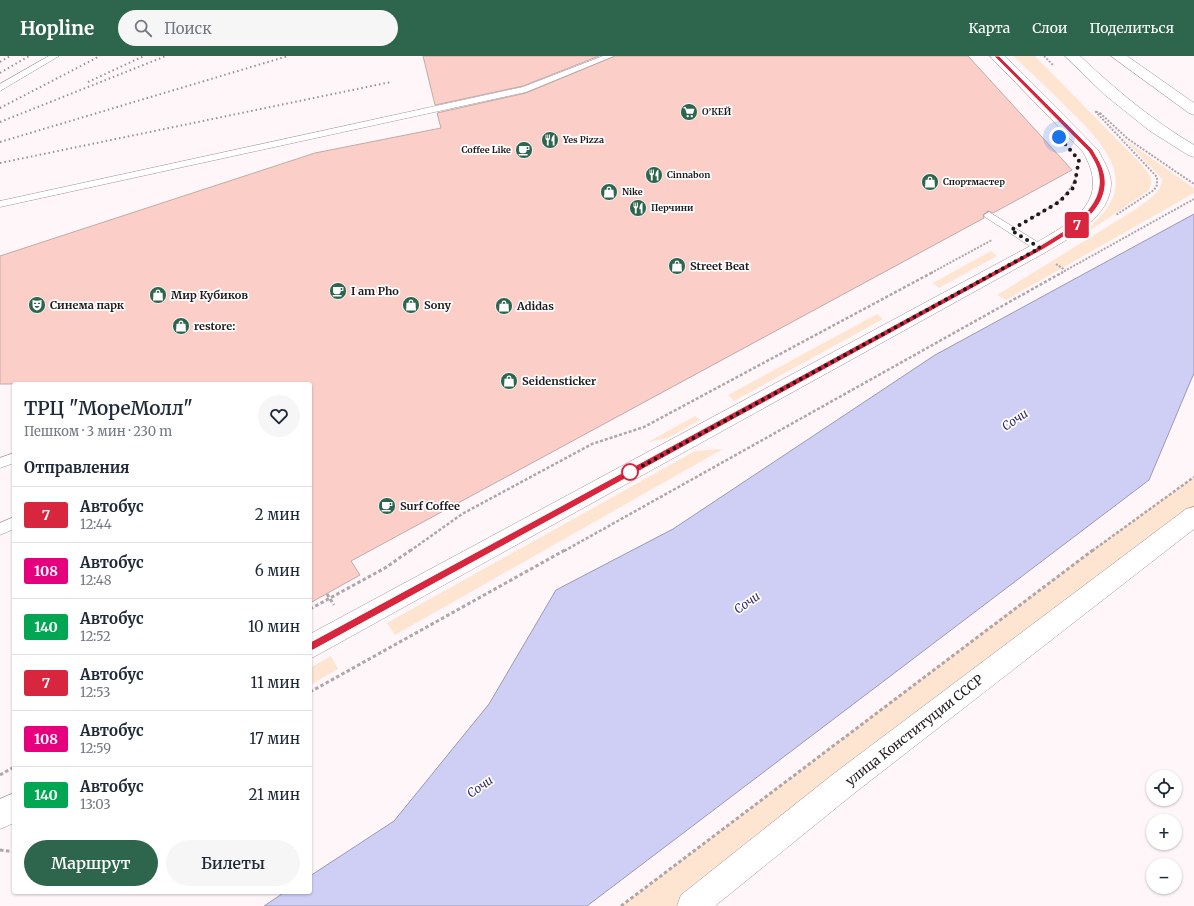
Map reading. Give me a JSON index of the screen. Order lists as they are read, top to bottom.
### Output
{
  "streets": {
    "street": ["улица Конституции СССР"]
  },
  "water": ["Сочи"],
  "places": {
    "supermarket": ["О’КЕЙ"],
    "restaurant": ["Yes Pizza", "Cinnabon", "Перчини"],
    "cafe": ["Coffee Like", "I am Pho", "Surf Coffee"],
    "shop": [
      "Спортмастер",
      "Nike",
      "Street Beat",
      "Мир Кубиков",
      "Sony",
      "Adidas",
      "restore:",
      "Seidensticker"
    ],
    "theatre": ["Синема парк"]
  },
  "lines": ["bus line 7"],
  "page": {
    "header": "Hopline",
    "search": "Поиск",
    "nav": ["Карта", "Слои", "Поделиться"],
    "on_map": "7",
    "heading": [
      ["ТРЦ \"МореМолл\"", "Пешком · 3 мин · 230 m"],
      "Отправления"
    ],
    "list": [
      {
        "mark": "7",
        "name": "Автобус",
        "note": "12:44",
        "value": "2 мин"
      },
      {
        "mark": "108",
        "name": "Автобус",
        "note": "12:48",
        "value": "6 мин"
      },
      {
        "mark": "140",
        "name": "Автобус",
        "note": "12:52",
        "value": "10 мин"
      },
      {
        "mark": "7",
        "name": "Автобус",
        "note": "12:53",
        "value": "11 мин"
      },
      {
        "mark": "108",
        "name": "Автобус",
        "note": "12:59",
        "value": "17 мин"
      },
      {
        "mark": "140",
        "name": "Автобус",
        "note": "13:03",
        "value": "21 мин"
      }
    ],
    "map_buttons": ["+", "−"],
    "buttons": ["Маршрут", "Билеты"]
  }
}
